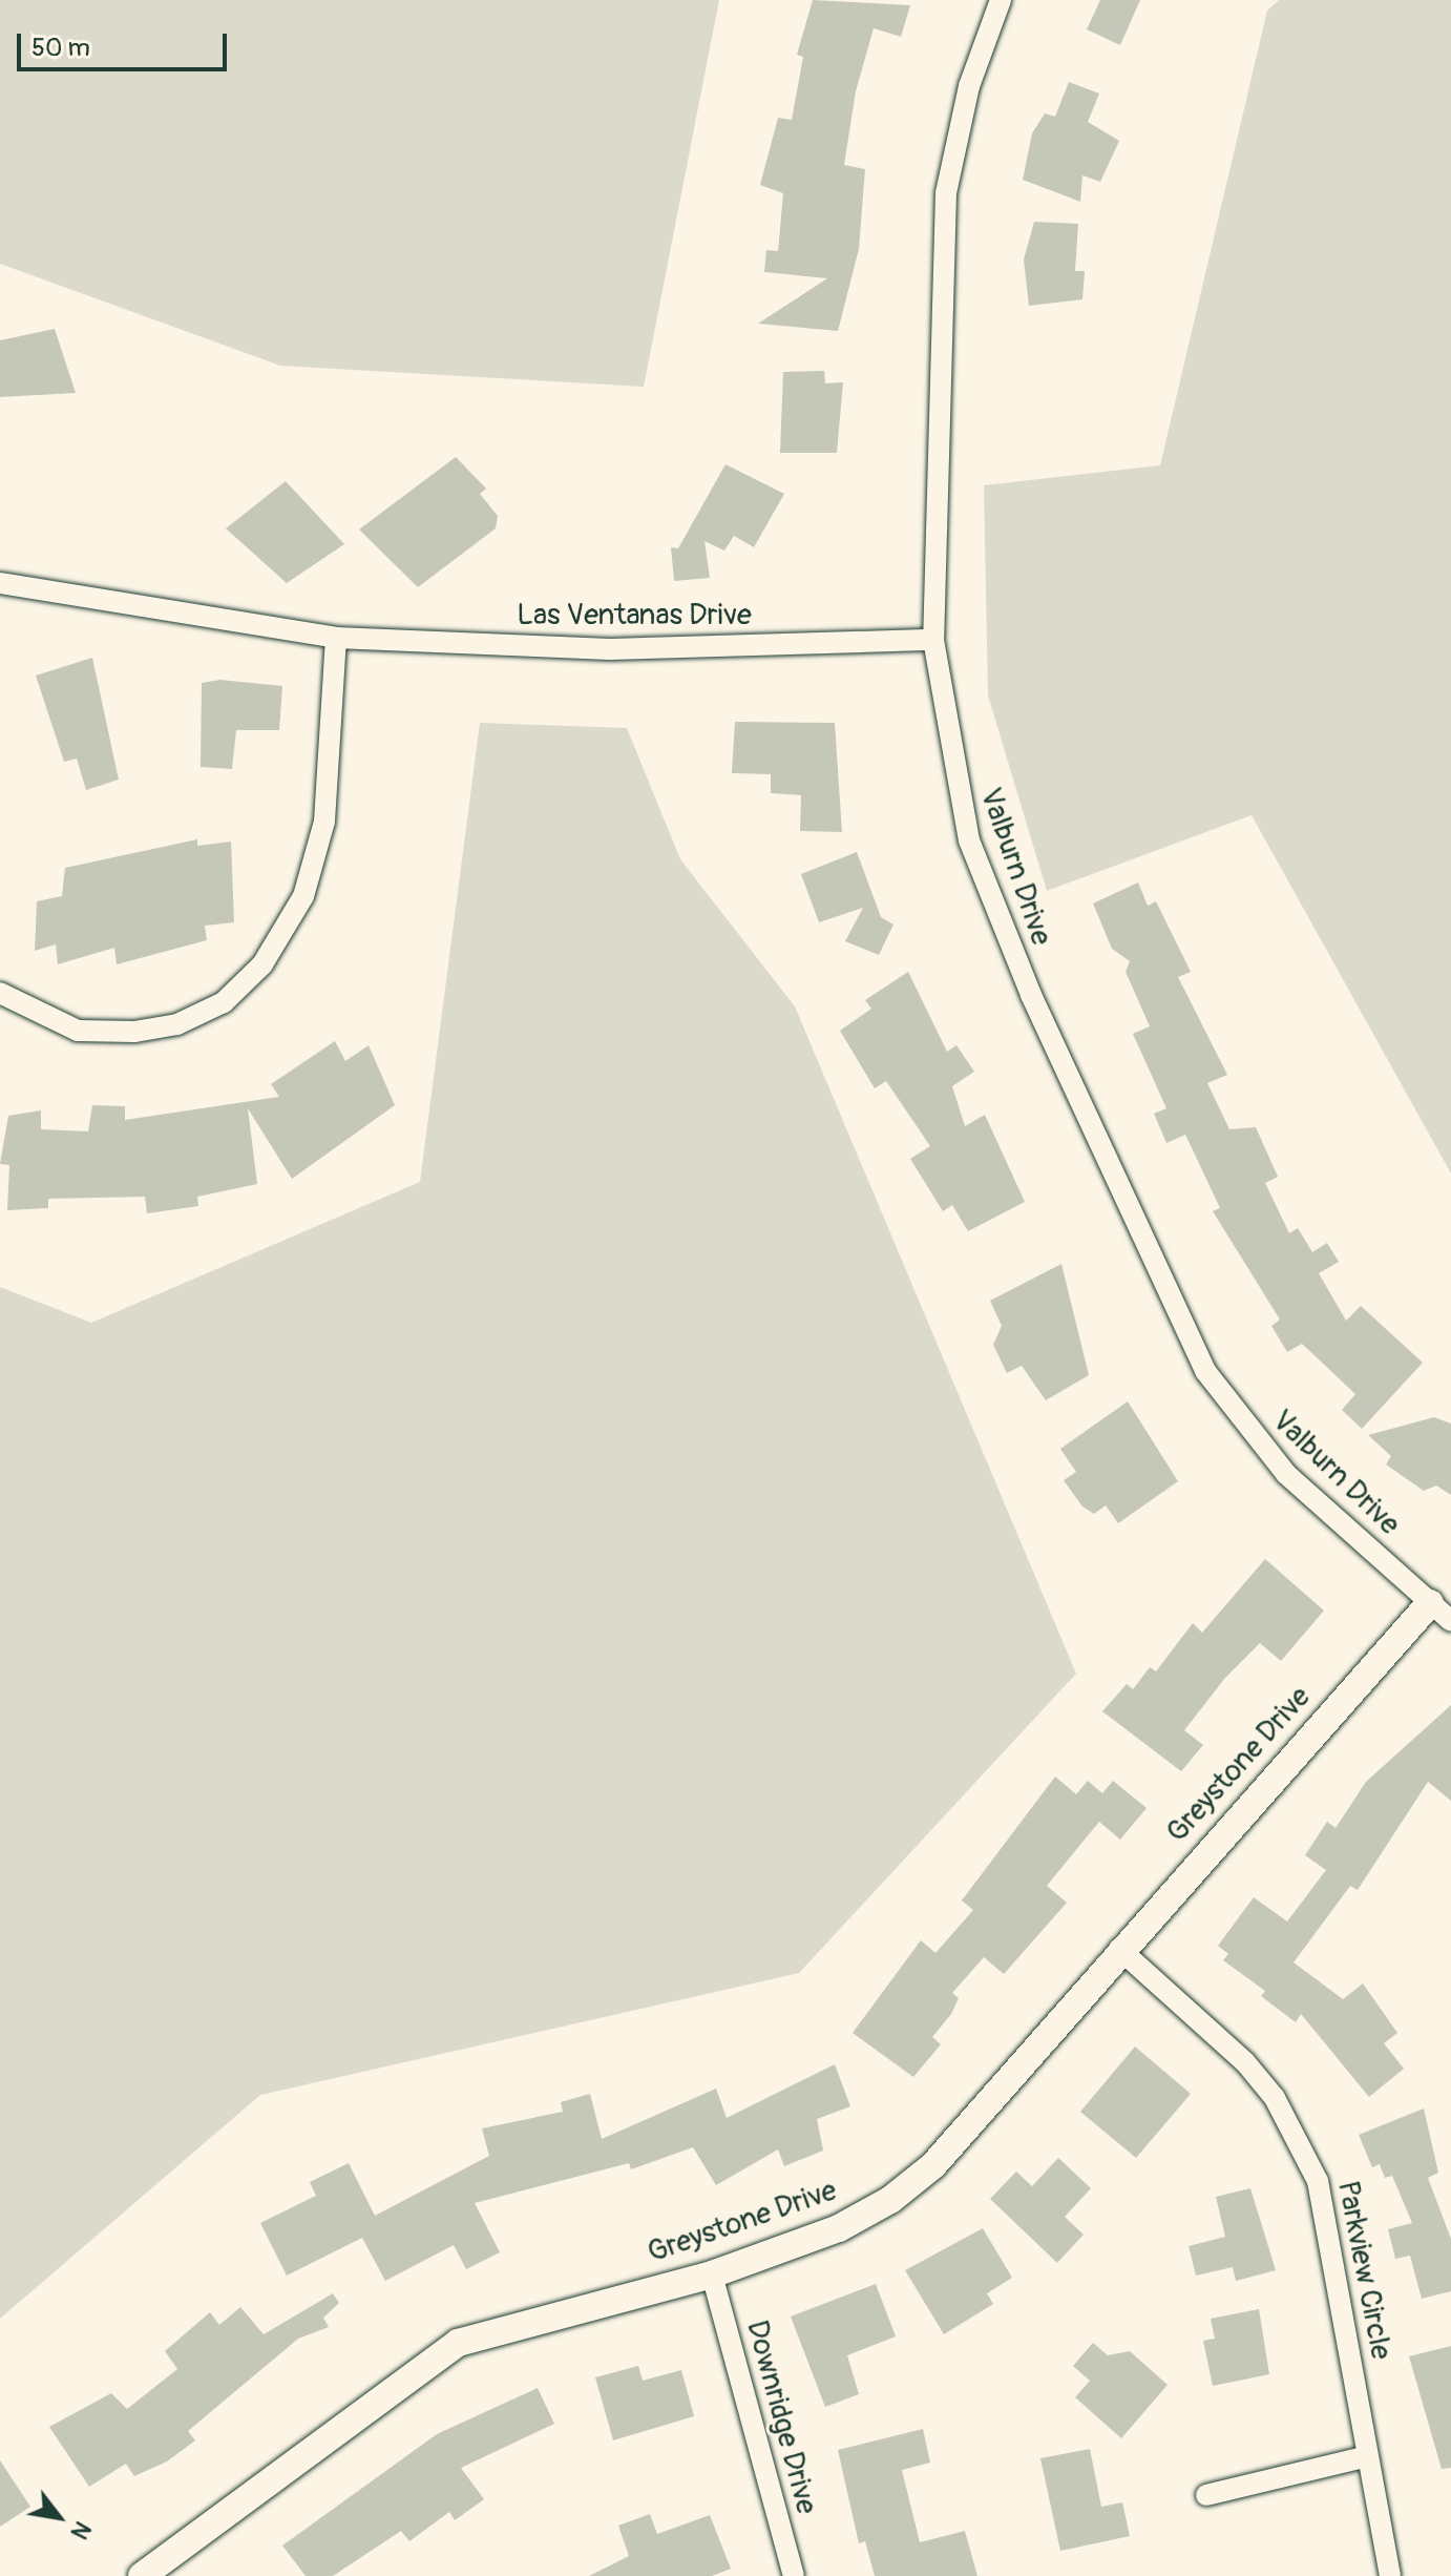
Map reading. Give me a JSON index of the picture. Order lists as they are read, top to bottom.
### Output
{
  "streets": {
    "street": [
      "Las Ventanas Drive",
      "Valburn Drive",
      "Greystone Drive",
      "Parkview Circle",
      "Downridge Drive"
    ]
  },
  "crossings": [
    ["Las Ventanas Drive", "Valburn Drive"],
    ["Valburn Drive", "Greystone Drive"],
    ["Greystone Drive", "Parkview Circle"],
    ["Greystone Drive", "Downridge Drive"]
  ],
  "scale_bar": "50 m",
  "north": "bottom right"
}
